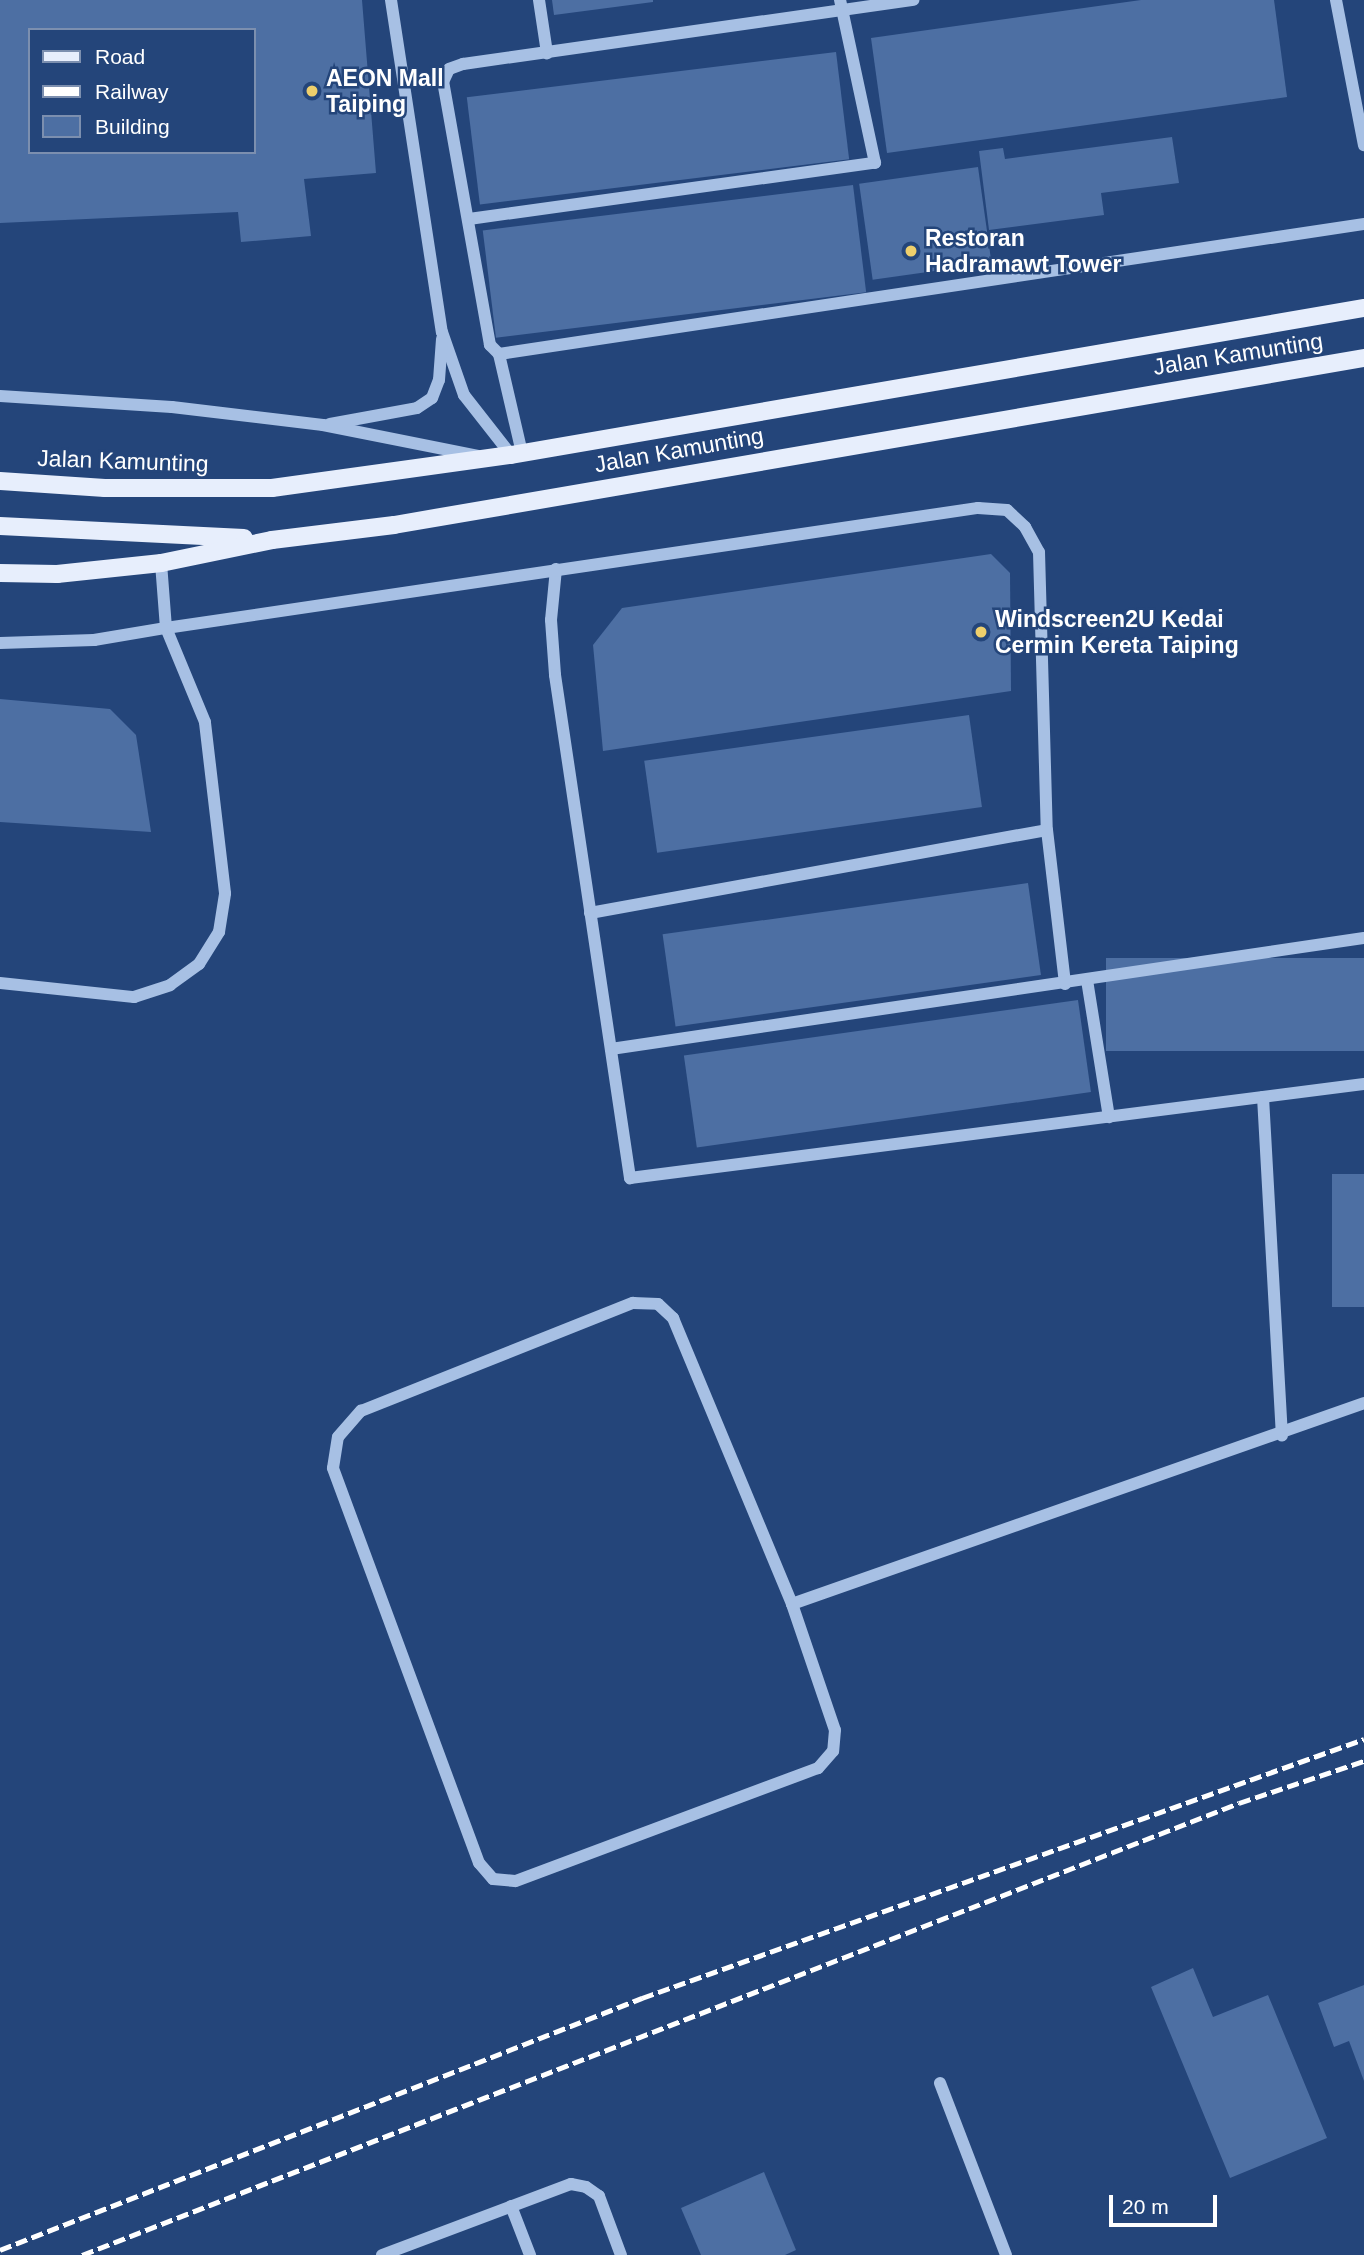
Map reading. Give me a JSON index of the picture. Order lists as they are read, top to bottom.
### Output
{
  "streets": {
    "main road": ["Jalan Kamunting"]
  },
  "places": ["AEON Mall Taiping", "Restoran Hadramawt Tower", "Windscreen2U Kedai Cermin Kereta Taiping"],
  "legend": ["Road", "Railway", "Building"],
  "scale_bar": "20 m"
}
